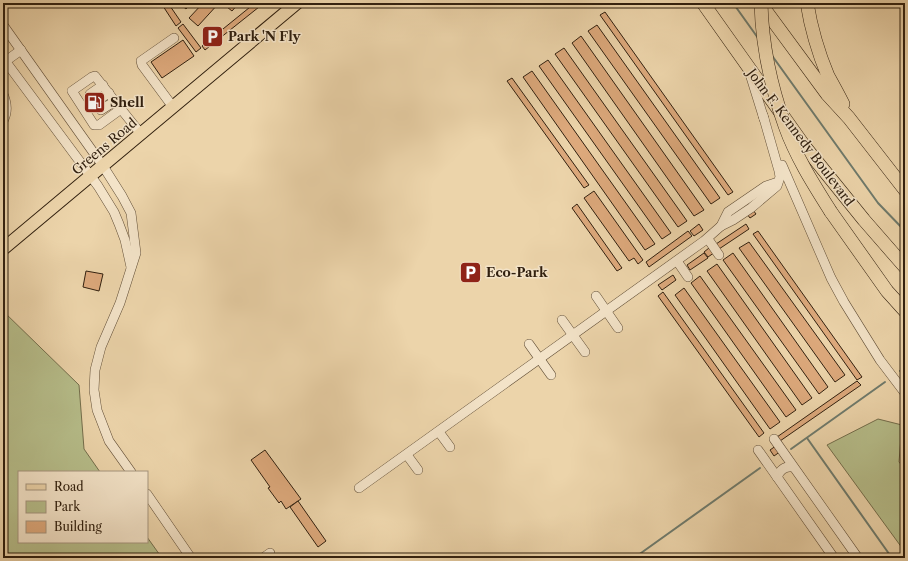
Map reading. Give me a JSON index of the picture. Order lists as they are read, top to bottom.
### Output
{
  "streets": {
    "highway": ["John F. Kennedy Boulevard"],
    "main road": ["Greens Road"]
  },
  "places": {
    "parking": ["Park 'N Fly", "Eco-Park"],
    "fuel station": ["Shell"]
  },
  "legend": ["Road", "Park", "Building"]
}
